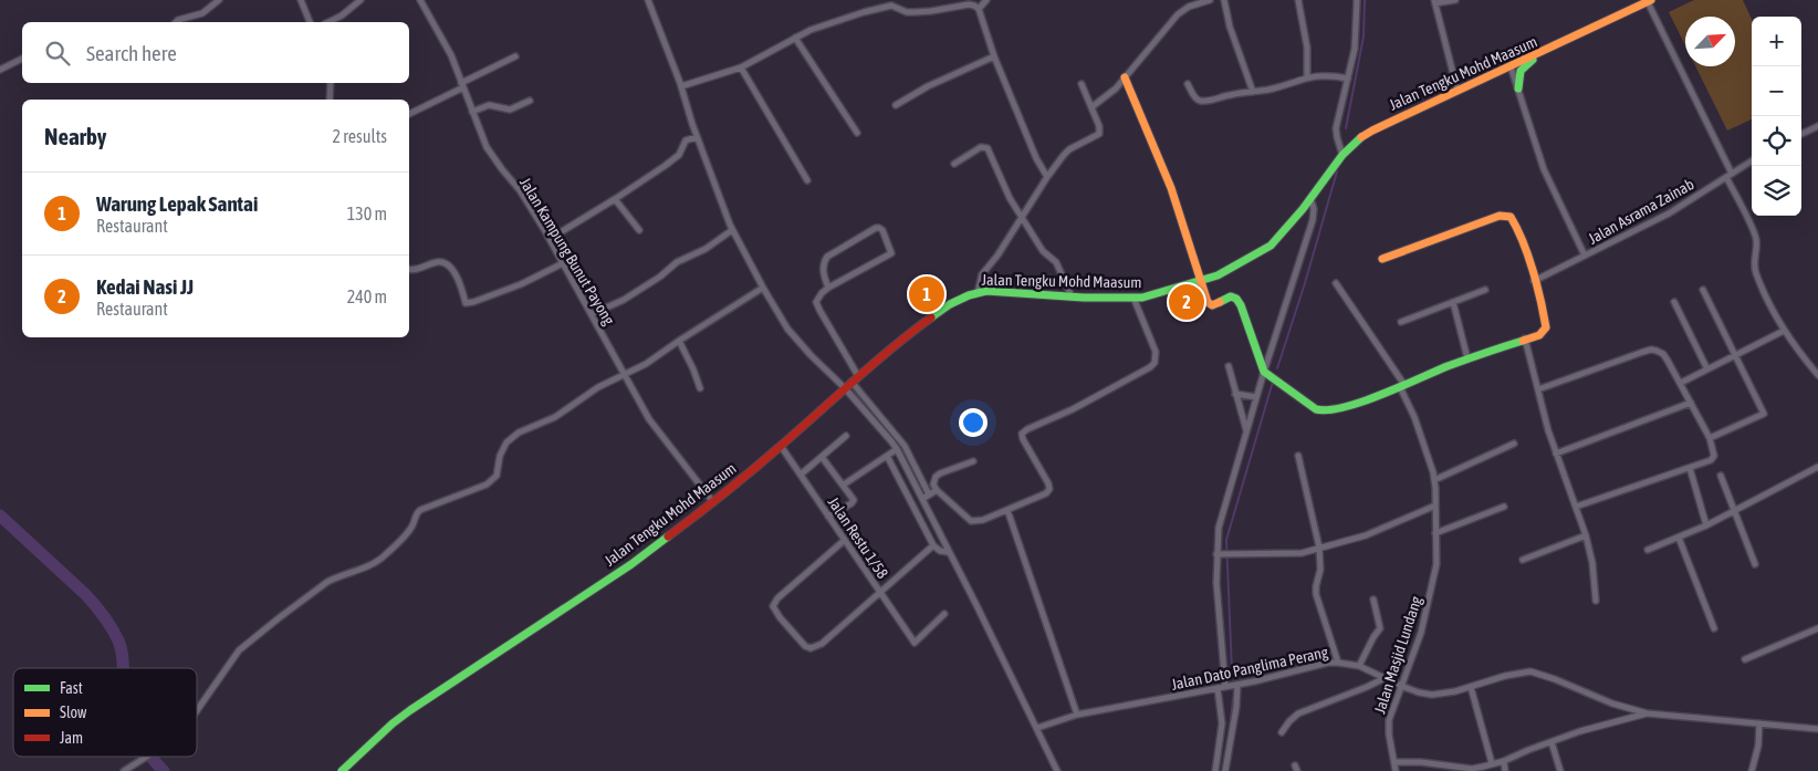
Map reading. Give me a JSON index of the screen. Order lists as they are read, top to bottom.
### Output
{
  "streets": {
    "main road": ["Jalan Tengku Mohd Maasum"],
    "street": [
      "Jalan Asrama Zainab",
      "Jalan Kampung Bunut Payong",
      "Jalan Restu 1/58",
      "Jalan Masjid Lundang",
      "Jalan Dato Panglima Perang"
    ]
  },
  "crossings": [
    ["Jalan Tengku Mohd Maasum", "Jalan Kampung Bunut Payong"],
    ["Jalan Tengku Mohd Maasum", "Jalan Restu 1/58"],
    ["Jalan Masjid Lundang", "Jalan Dato Panglima Perang"]
  ],
  "legend": ["Fast", "Slow", "Jam"],
  "north": "top right",
  "page": {
    "map_buttons": ["+", "−"],
    "search": "Search here",
    "heading": ["Nearby", "2 results"],
    "list": [
      {
        "mark": "1",
        "name": "Warung Lepak Santai",
        "note": "Restaurant",
        "value": "130 m"
      },
      {
        "mark": "2",
        "name": "Kedai Nasi JJ",
        "note": "Restaurant",
        "value": "240 m"
      }
    ],
    "pins": ["1", "2"]
  }
}
